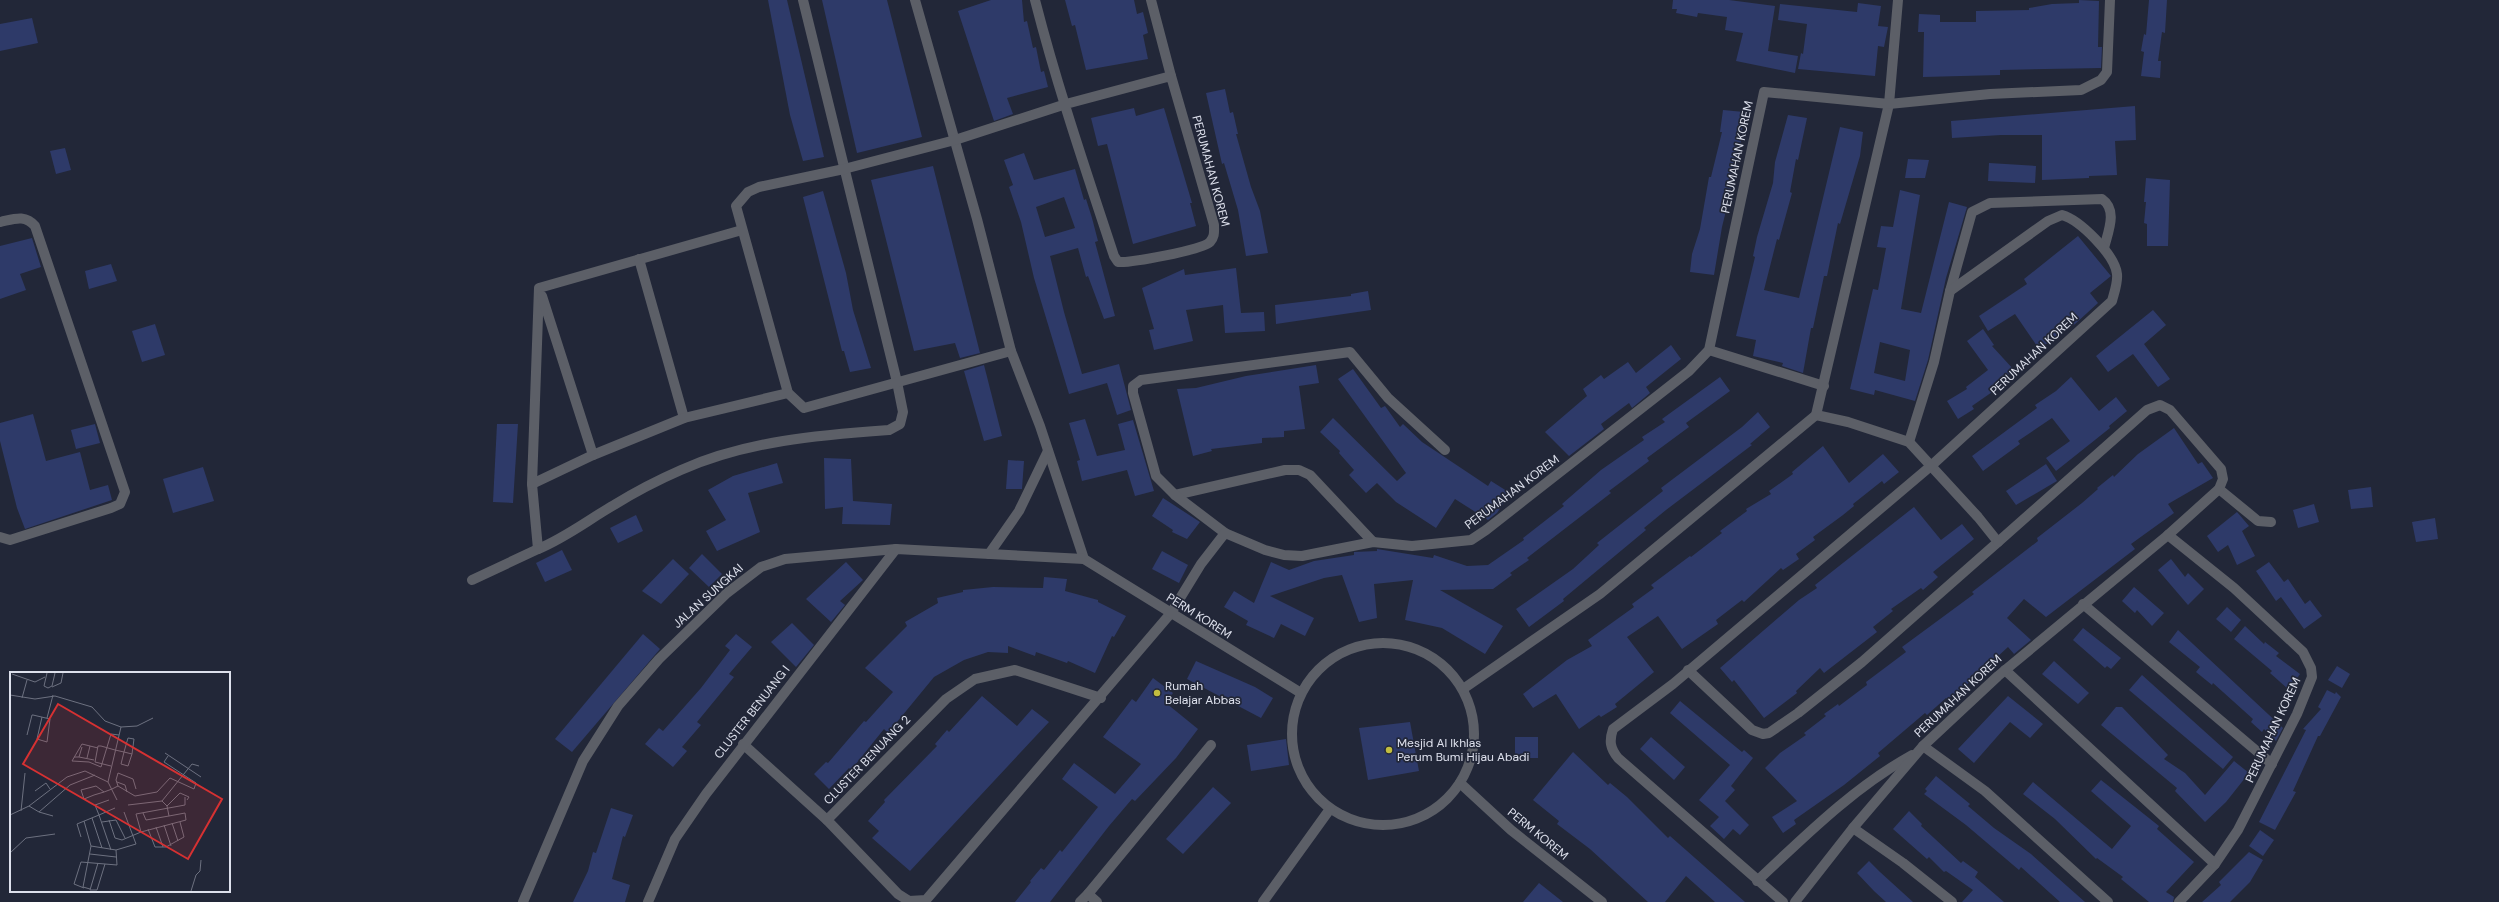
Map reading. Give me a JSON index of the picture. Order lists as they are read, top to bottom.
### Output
{
  "streets": {
    "street": [
      "PERUMAHAN KOREM",
      "JALAN SUNGKAI",
      "PERM KOREM",
      "CLUSTER BENUANG I",
      "CLUSTER BENUANG 2"
    ]
  },
  "crossings": [
    ["JALAN SUNGKAI", "PERM KOREM"],
    ["JALAN SUNGKAI", "CLUSTER BENUANG I"]
  ],
  "places": ["Rumah Belajar Abbas", "Mesjid Al Ikhlas Perum Bumi Hijau Abadi"]
}
